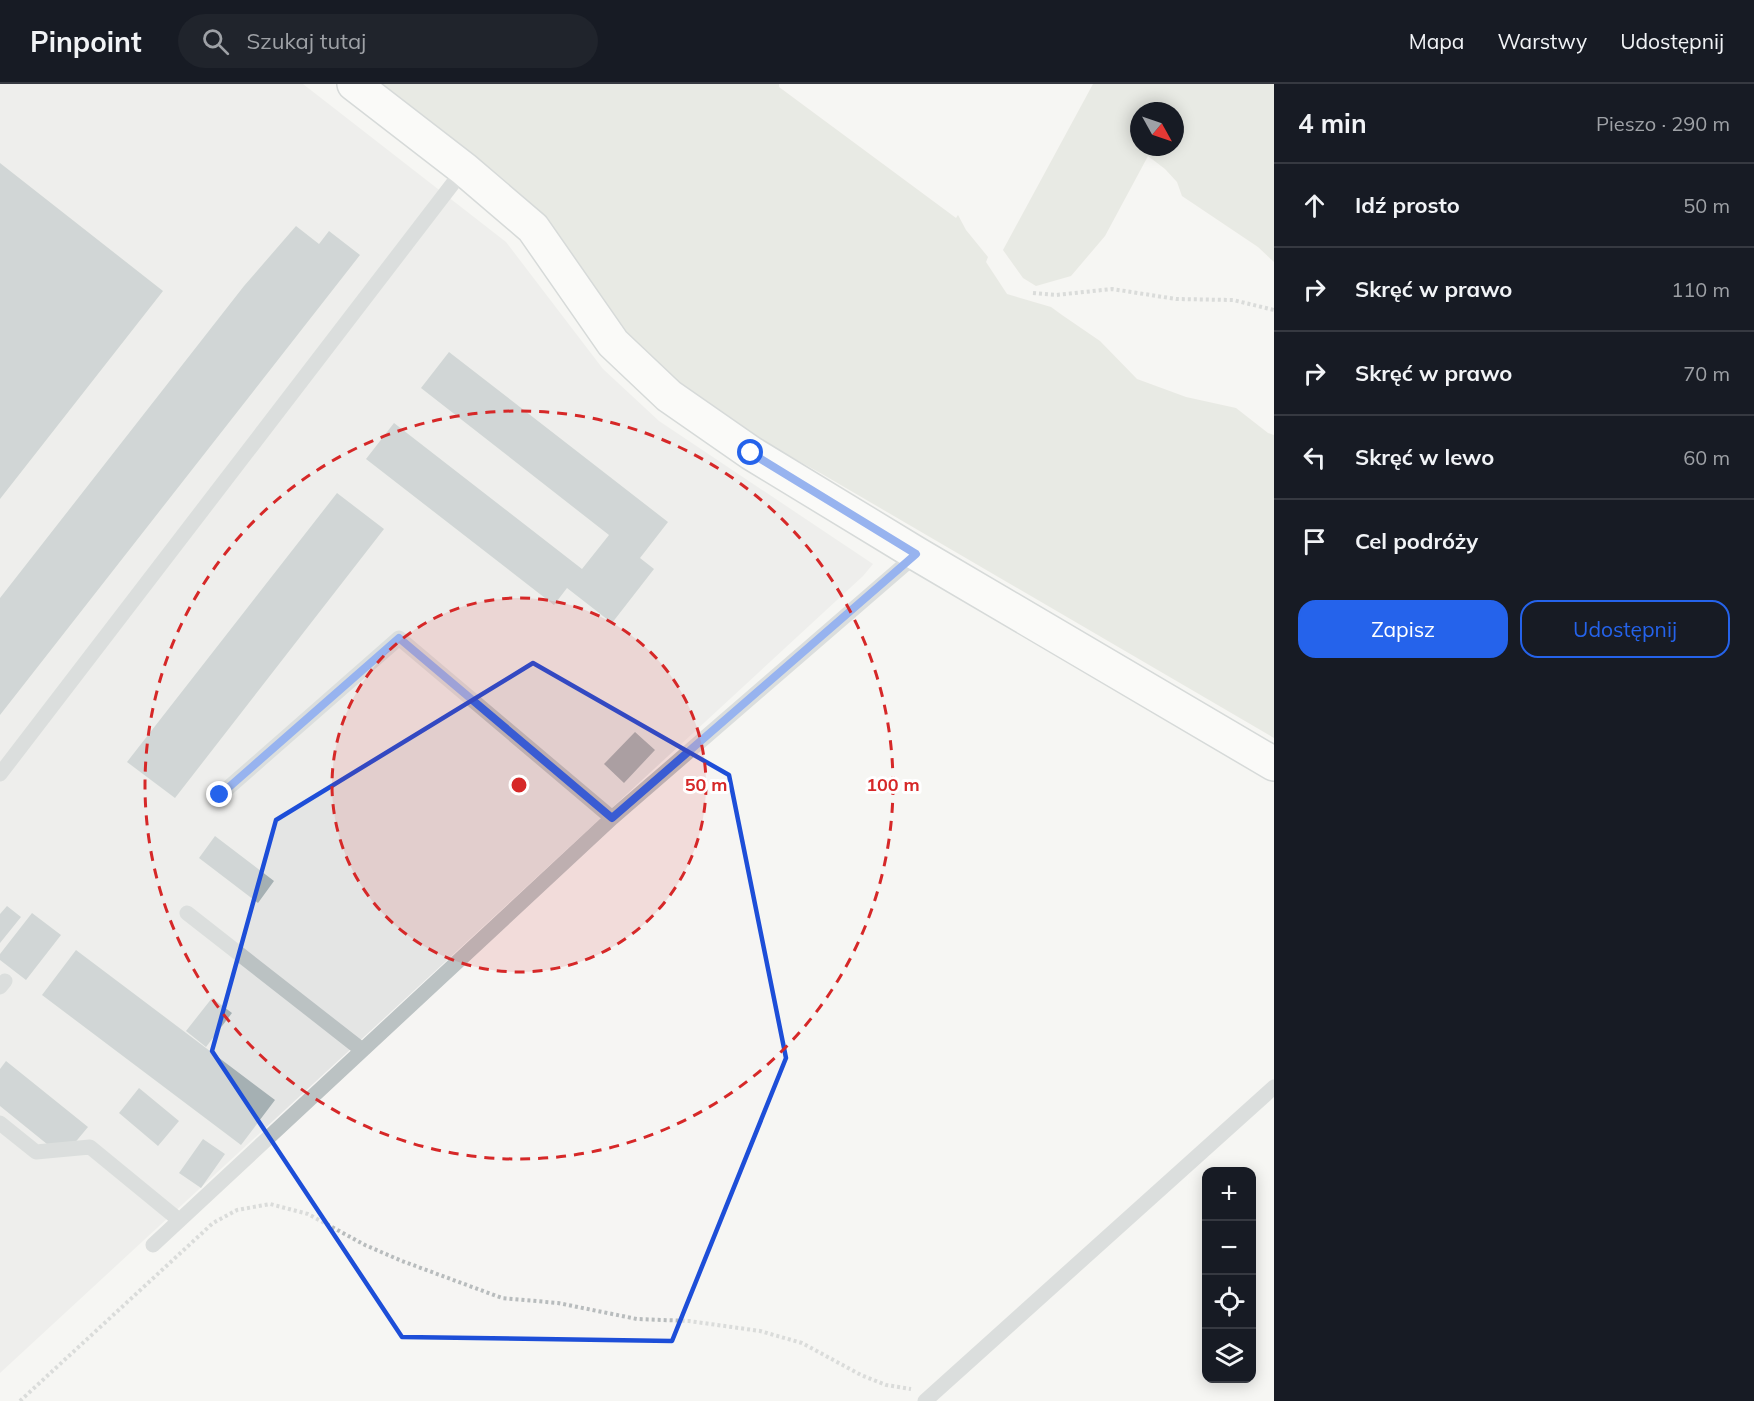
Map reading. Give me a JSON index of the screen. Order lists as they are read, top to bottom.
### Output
{
  "north": "bottom right",
  "page": {
    "header": "Pinpoint",
    "search": "Szukaj tutaj",
    "nav": ["Mapa", "Warstwy", "Udostępnij"],
    "heading": ["4 min", "Pieszo · 290 m"],
    "list": [
      ["Idź prosto", "50 m"],
      ["Skręć w prawo", "110 m"],
      ["Skręć w prawo", "70 m"],
      ["Skręć w lewo", "60 m"],
      "Cel podróży"
    ],
    "buttons": ["Zapisz", "Udostępnij"],
    "map_buttons": ["+", "−"]
  },
  "rings": ["50 m", "100 m"]
}
